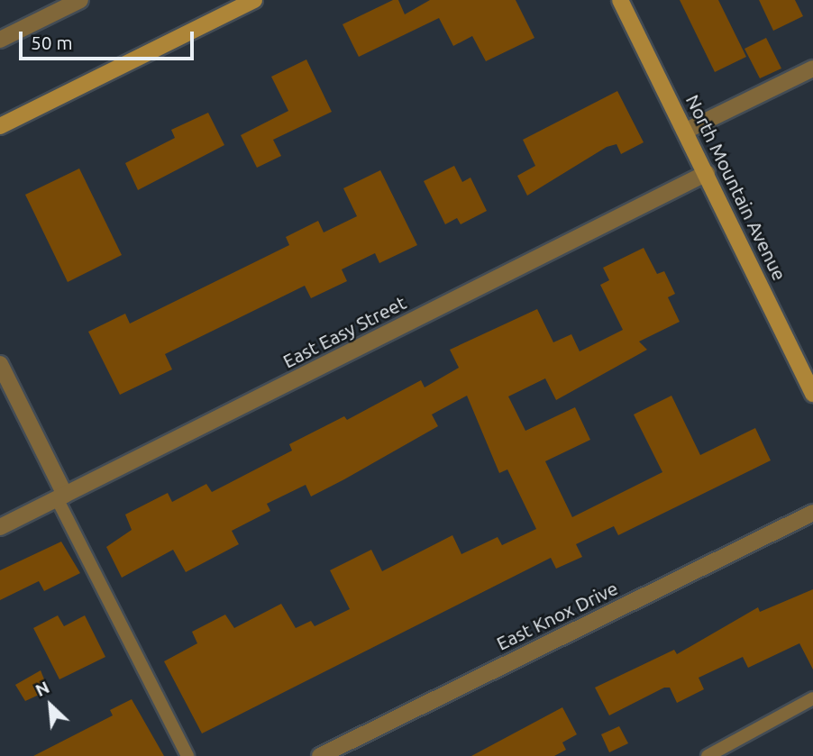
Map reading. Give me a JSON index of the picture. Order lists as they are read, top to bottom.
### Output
{
  "streets": {
    "street": ["North Mountain Avenue", "East Easy Street", "East Knox Drive"]
  },
  "crossings": [
    ["North Mountain Avenue", "East Easy Street"]
  ],
  "scale_bar": "50 m",
  "north": "top left"
}
